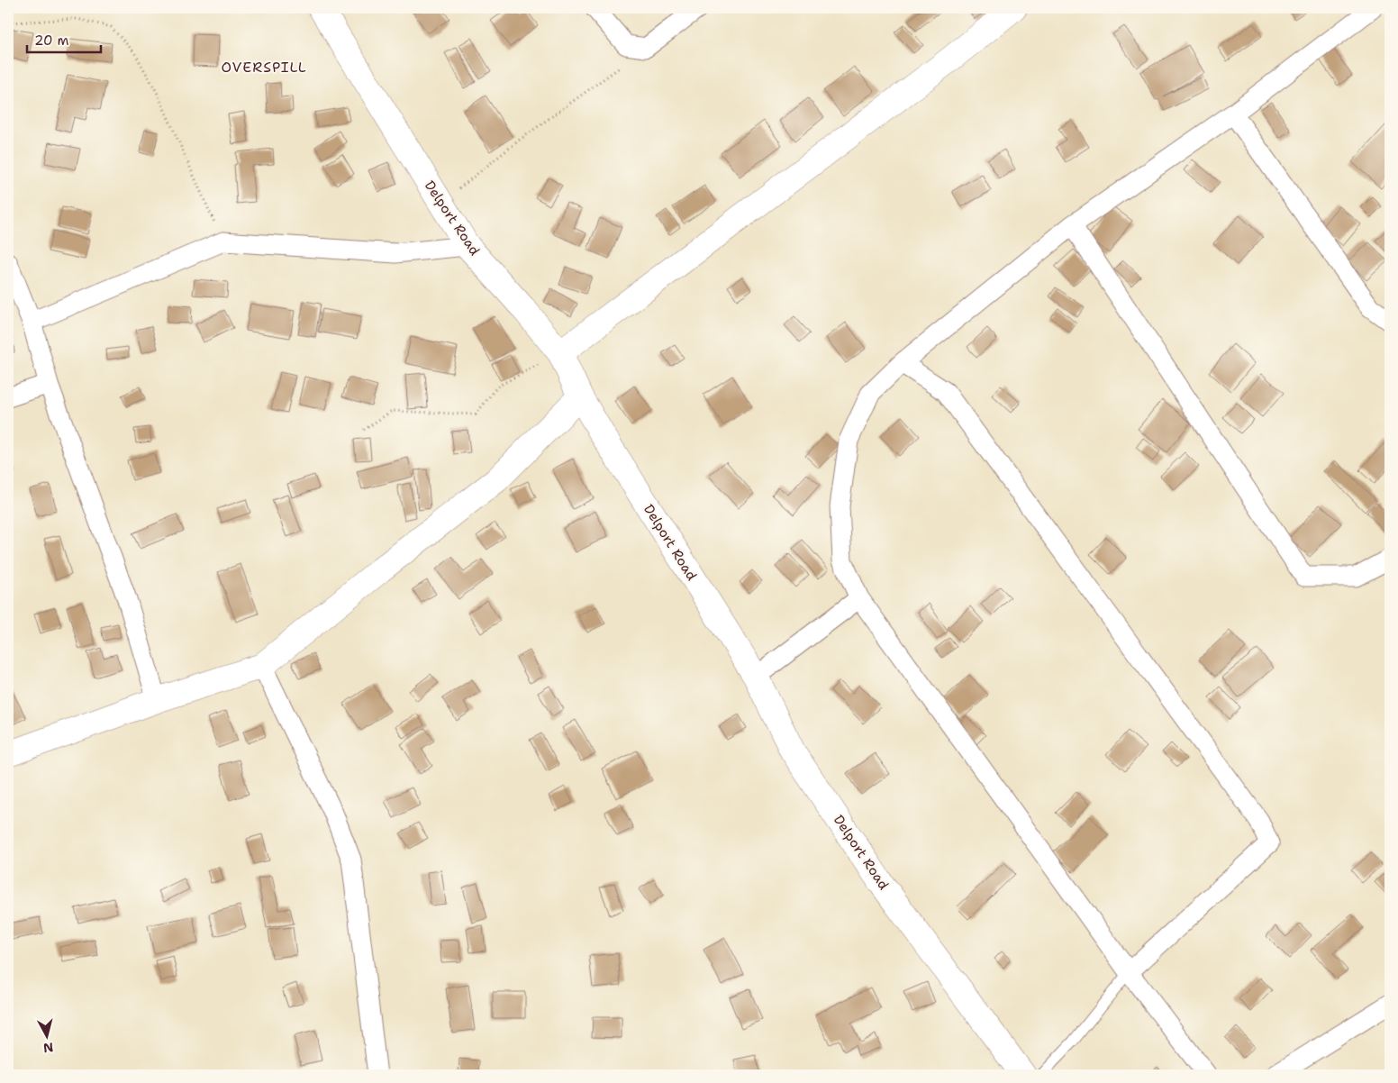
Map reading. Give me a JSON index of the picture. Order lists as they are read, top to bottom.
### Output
{
  "streets": {
    "street": ["Delport Road"]
  },
  "districts": ["OVERSPILL"],
  "scale_bar": "20 m",
  "north": "bottom"
}
